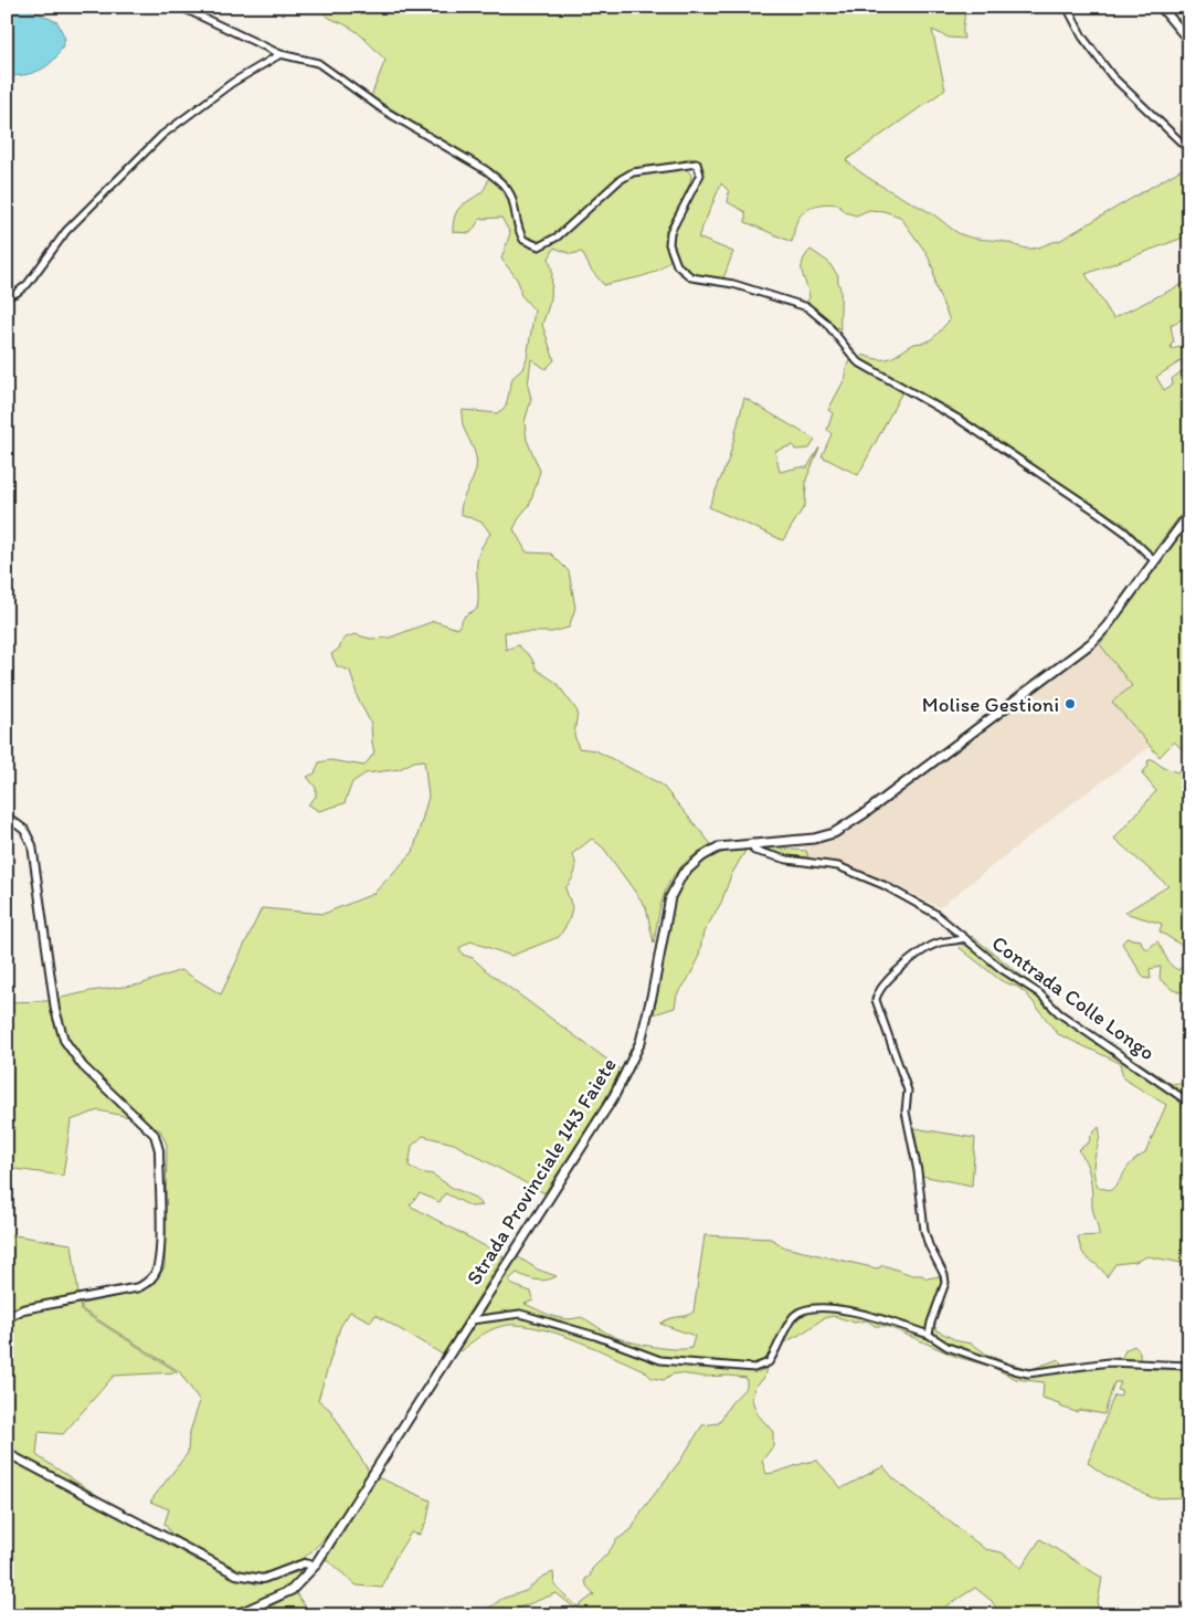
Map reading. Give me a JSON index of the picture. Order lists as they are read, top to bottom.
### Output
{
  "streets": {
    "main road": ["Strada Provinciale 143 Faiete"],
    "street": ["Contrada Colle Longo"]
  },
  "crossings": [
    ["Contrada Colle Longo", "Strada Provinciale 143 Faiete"]
  ],
  "places": ["Molise Gestioni"]
}
